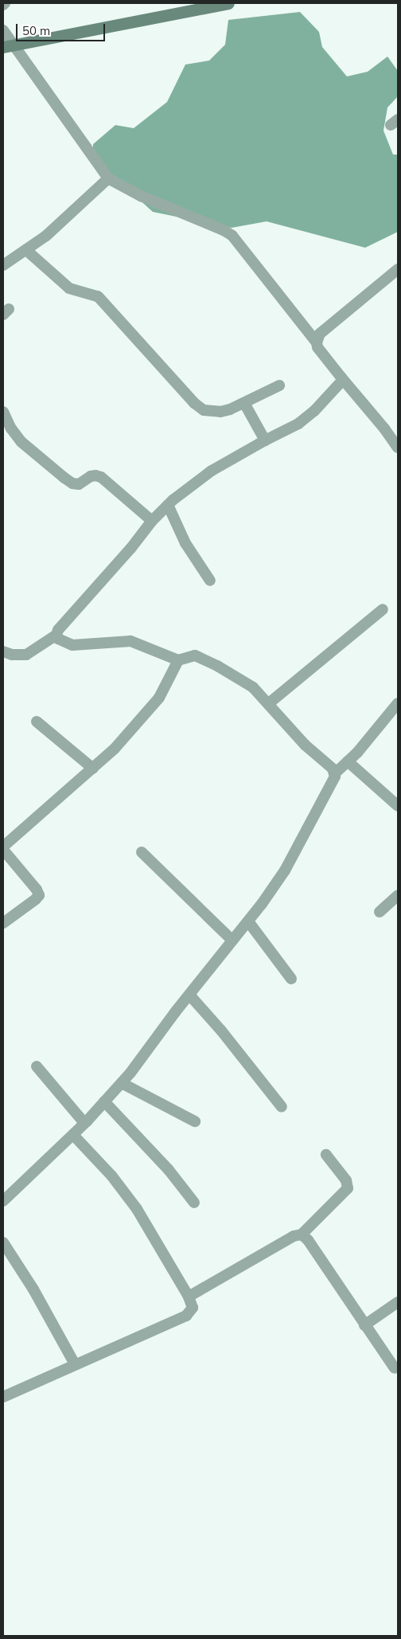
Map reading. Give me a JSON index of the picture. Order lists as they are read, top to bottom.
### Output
{
  "scale_bar": "50 m"
}
